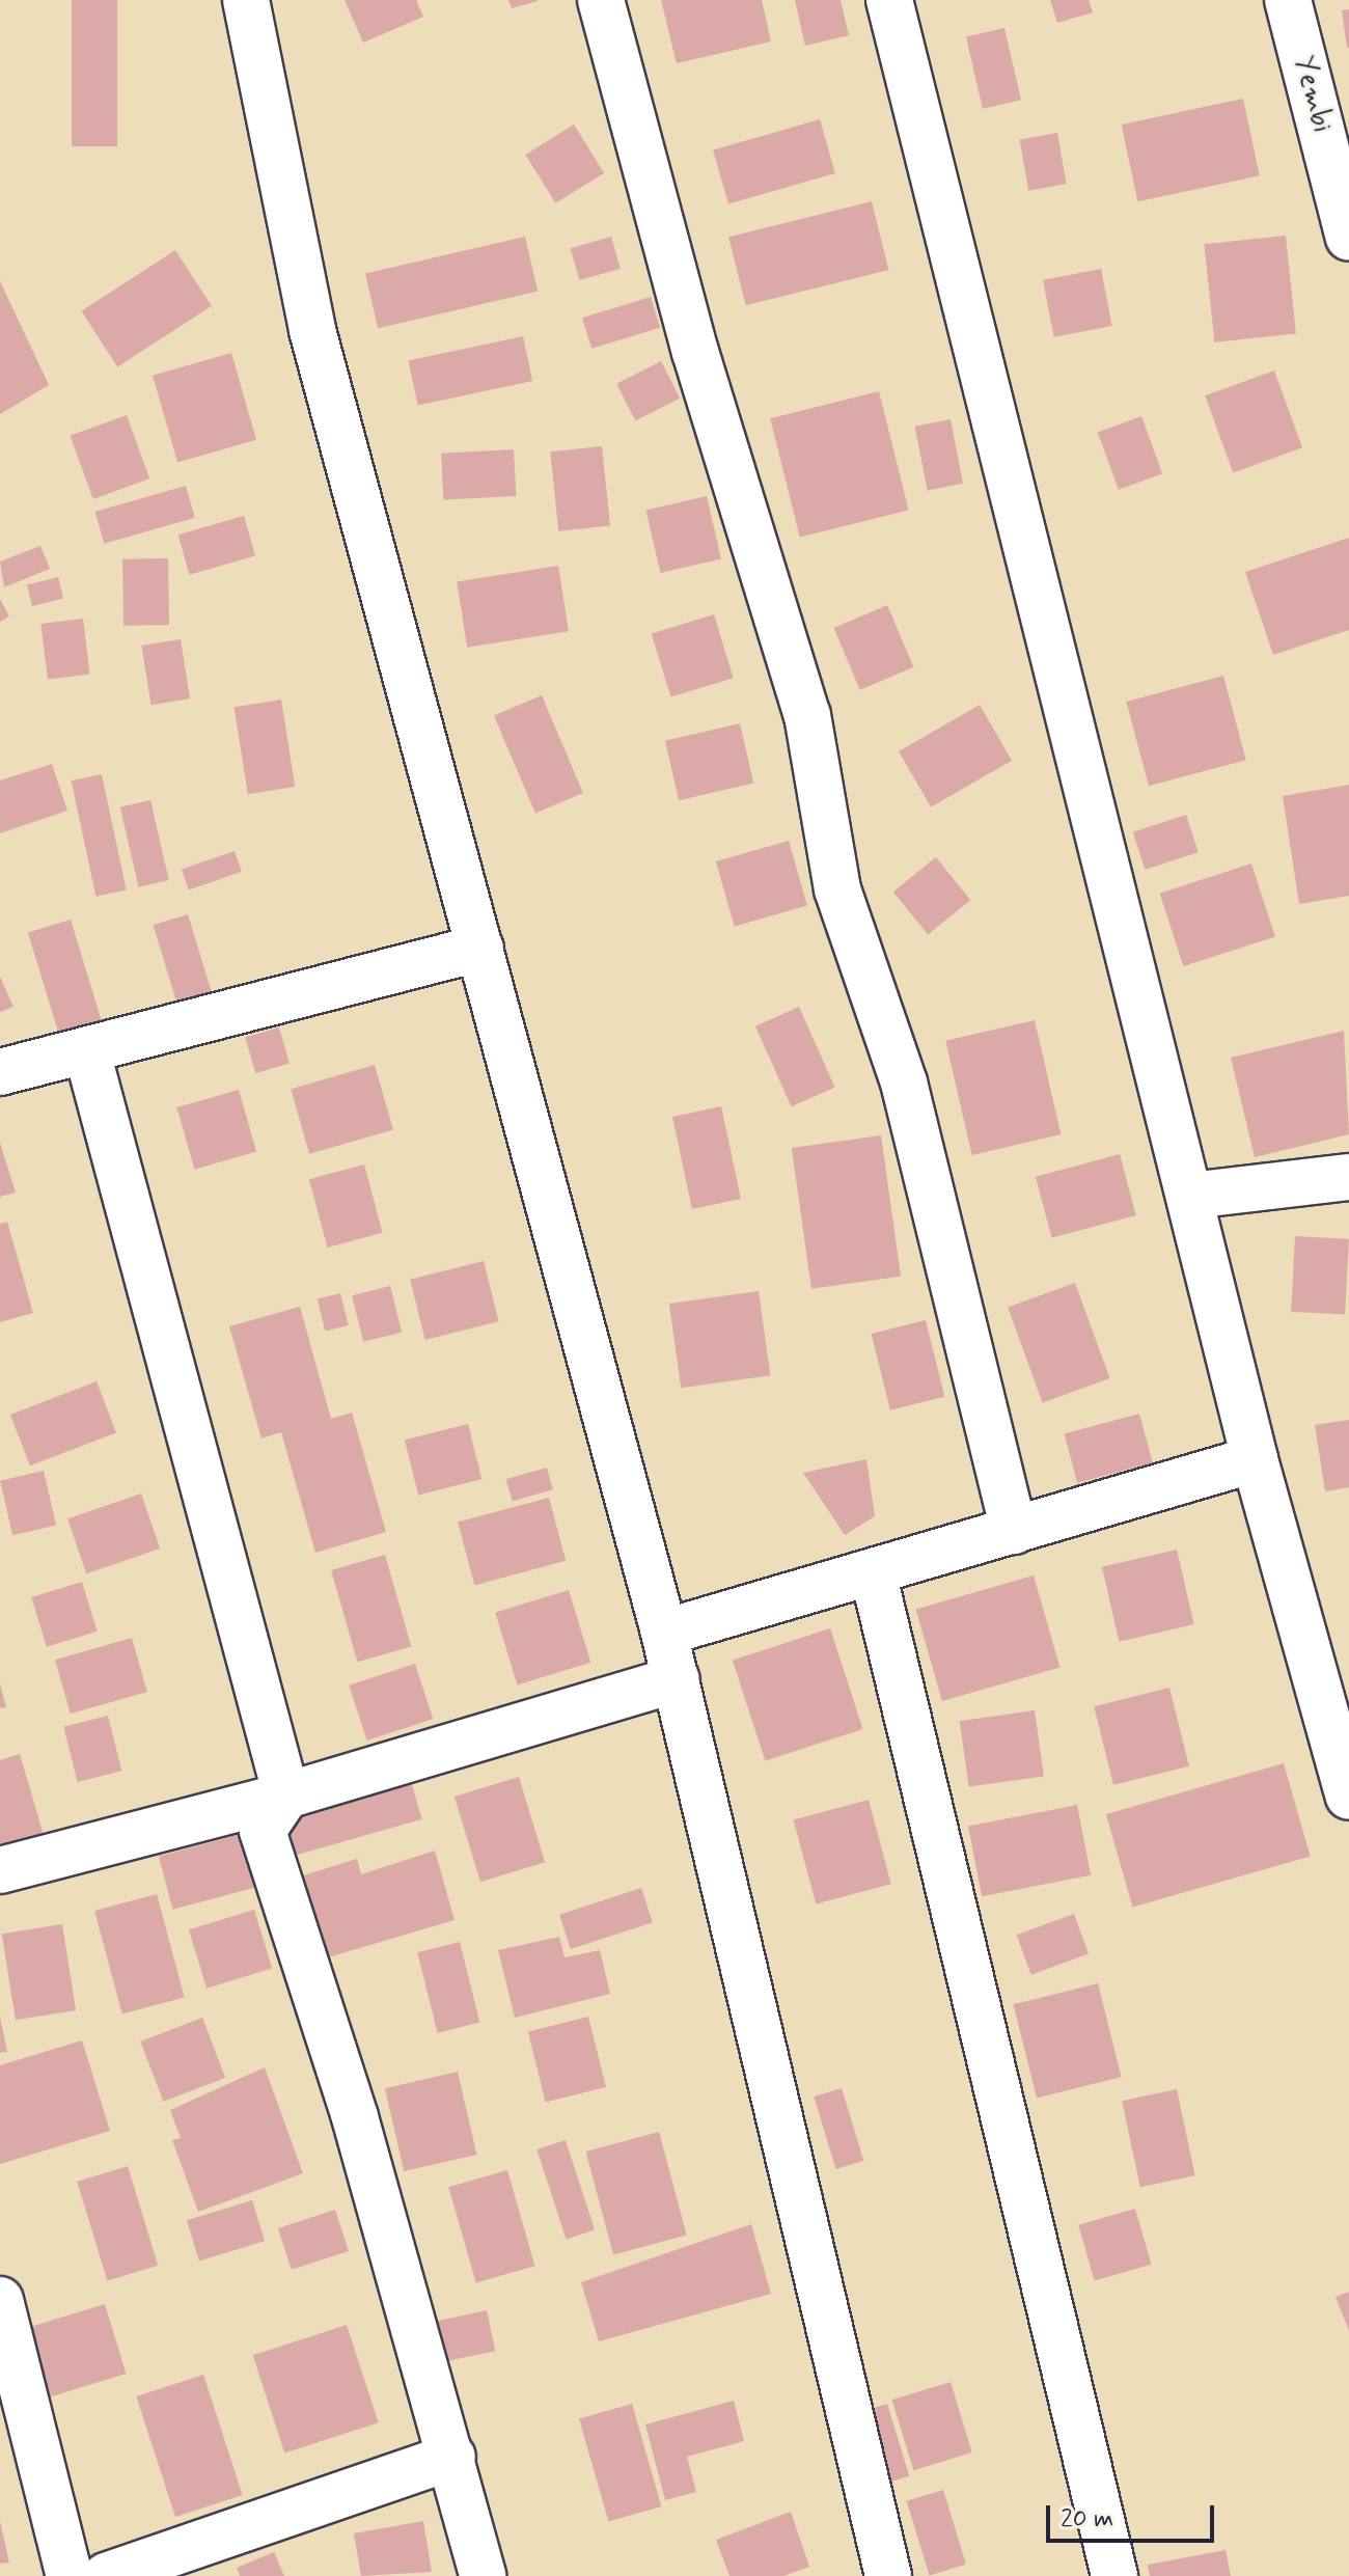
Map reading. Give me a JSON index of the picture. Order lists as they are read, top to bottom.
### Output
{
  "streets": {
    "street": ["Yembi"]
  },
  "scale_bar": "20 m"
}
